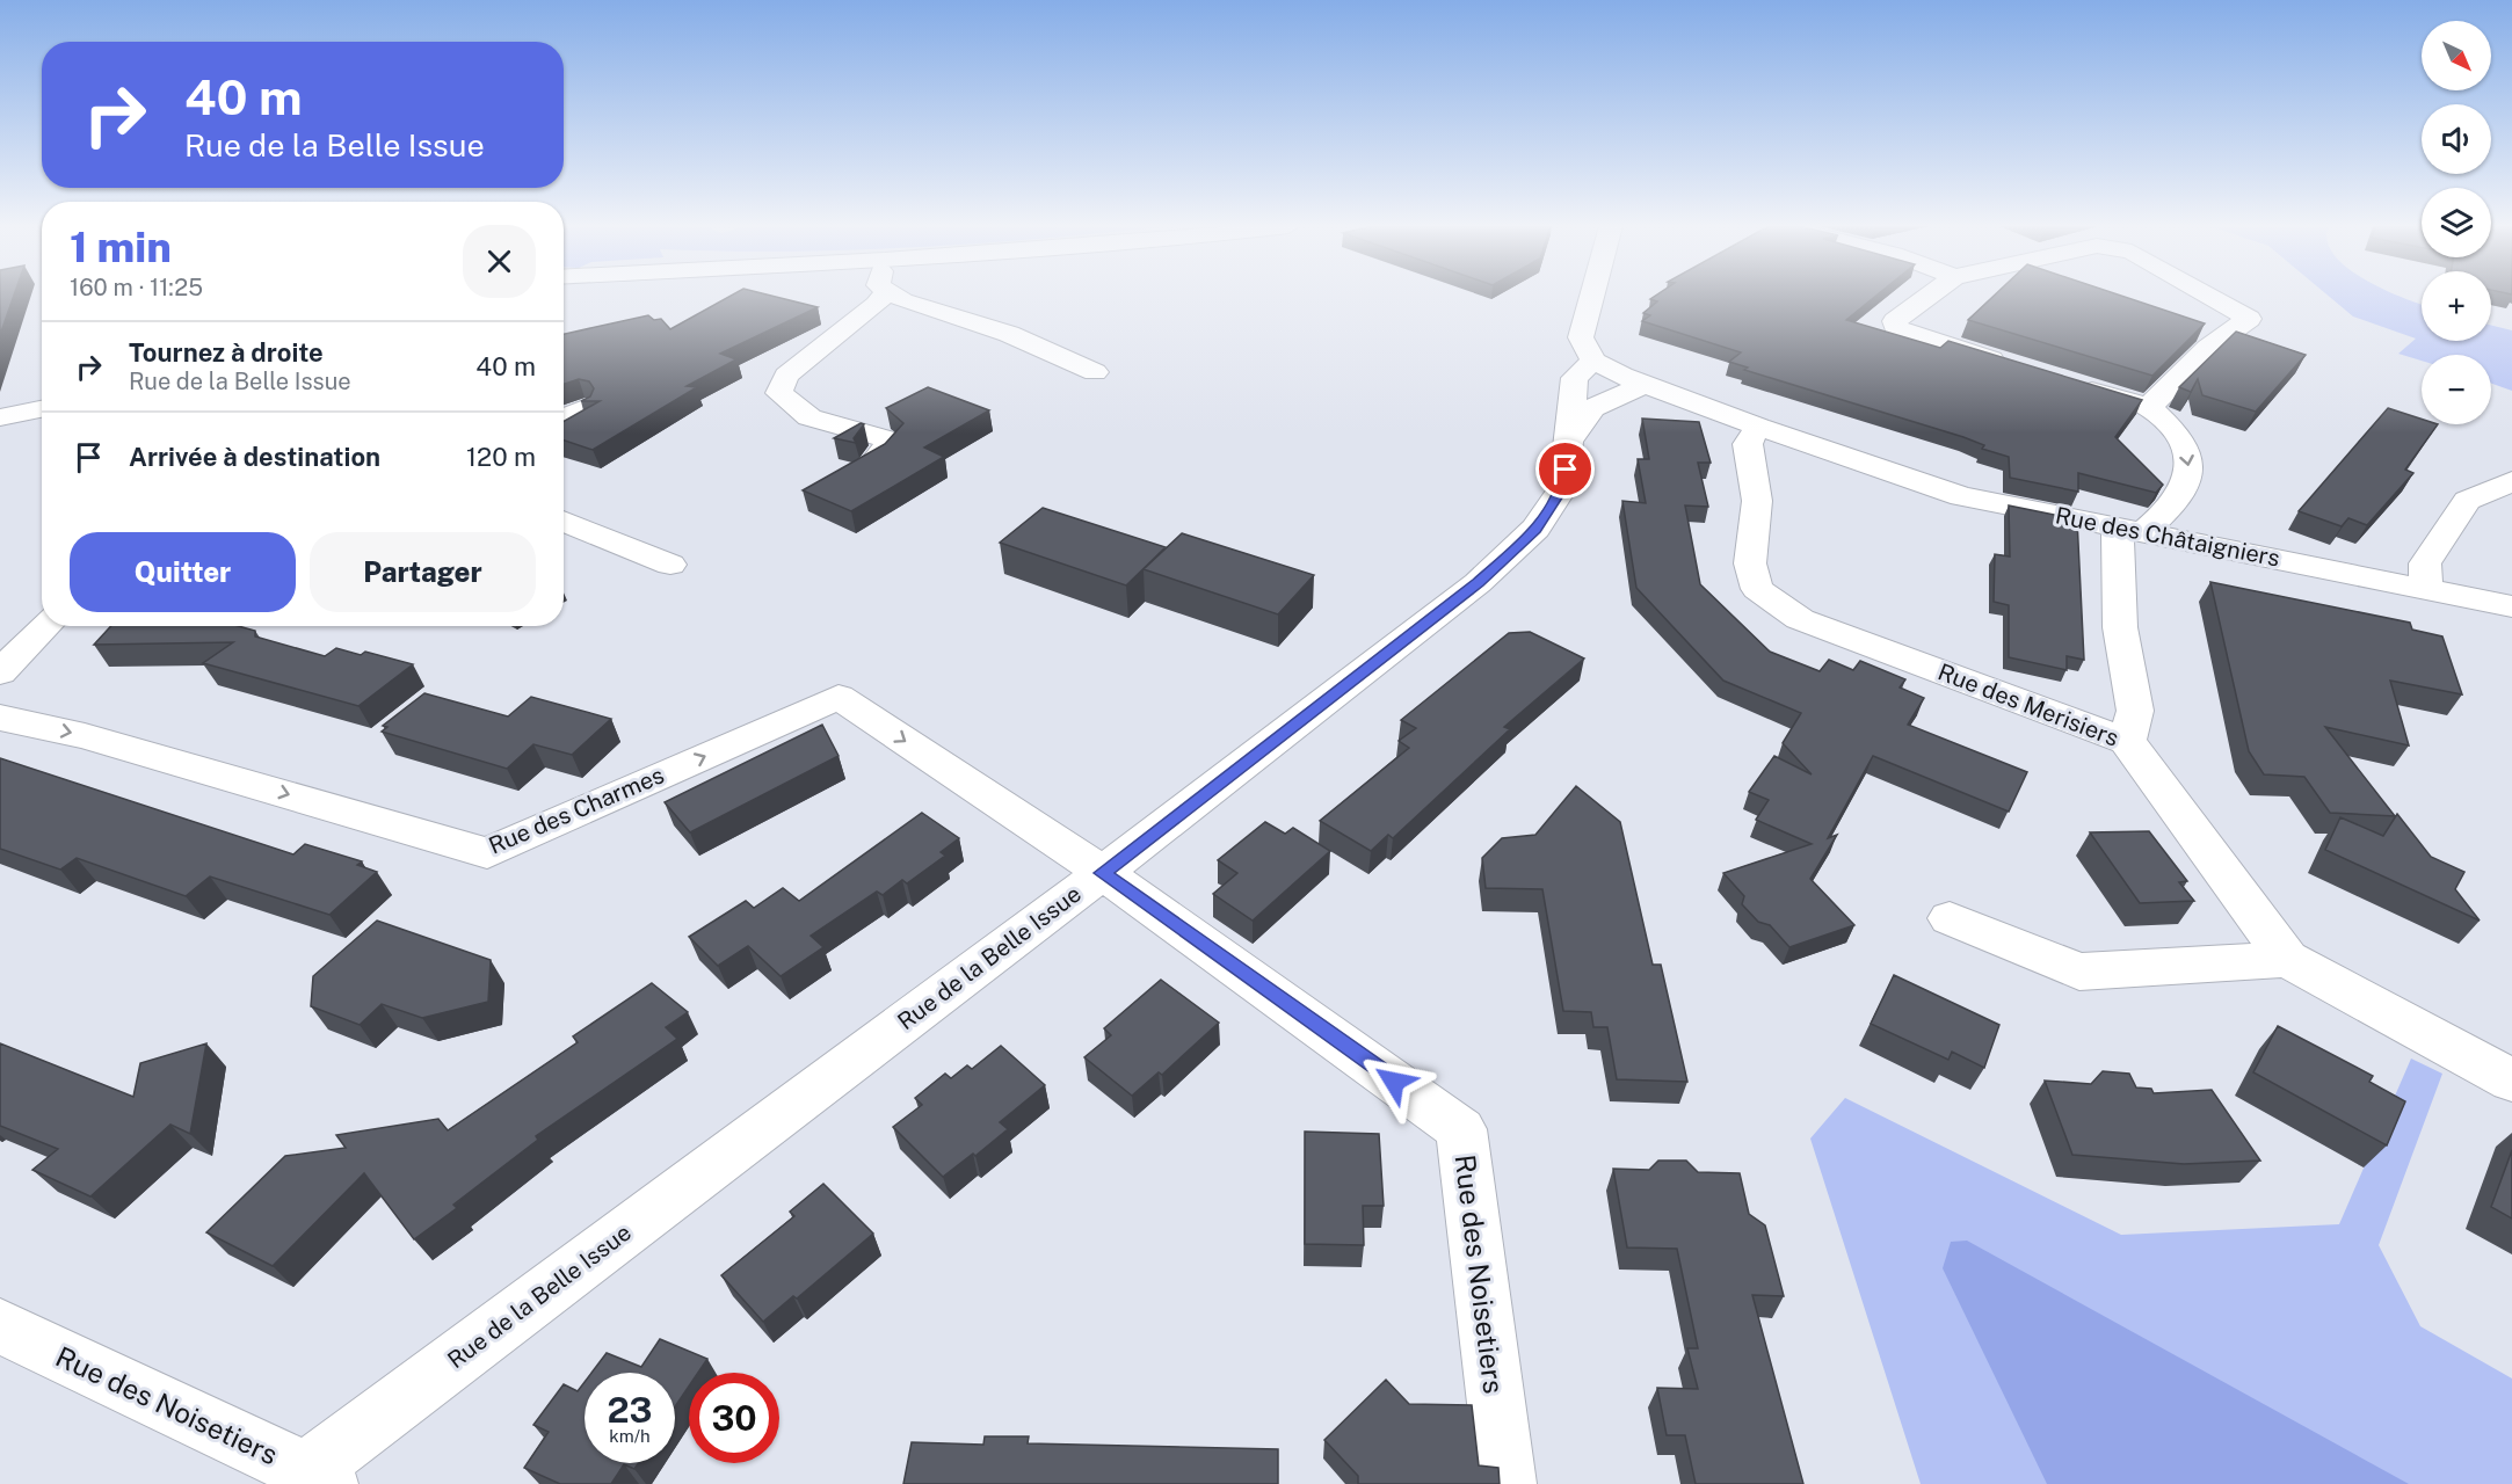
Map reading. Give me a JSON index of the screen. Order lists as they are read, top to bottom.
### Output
{
  "streets": {
    "street": [
      "Rue des Châtaigniers",
      "Rue des Merisiers",
      "Rue des Charmes",
      "Rue de la Belle Issue",
      "Rue des Noisetiers"
    ]
  },
  "crossings": [
    ["Rue des Châtaigniers", "Rue des Merisiers"],
    ["Rue des Châtaigniers", "Rue de la Belle Issue"],
    ["Rue des Charmes", "Rue de la Belle Issue"],
    ["Rue des Charmes", "Rue des Noisetiers"],
    ["Rue de la Belle Issue", "Rue des Noisetiers"]
  ],
  "one_way": ["Rue des Charmes"],
  "north": "bottom right",
  "page": {
    "map_buttons": ["+", "−"],
    "turn": ["40 m", "Rue de la Belle Issue"],
    "heading": ["1 min", "160 m · 11:25"],
    "list": [
      {
        "name": "Tournez à droite",
        "note": "Rue de la Belle Issue",
        "value": "40 m"
      },
      {
        "name": "Arrivée à destination",
        "value": "120 m"
      }
    ],
    "buttons": ["Quitter", "Partager"],
    "speed": "23 km/h",
    "limit": "30"
  }
}
